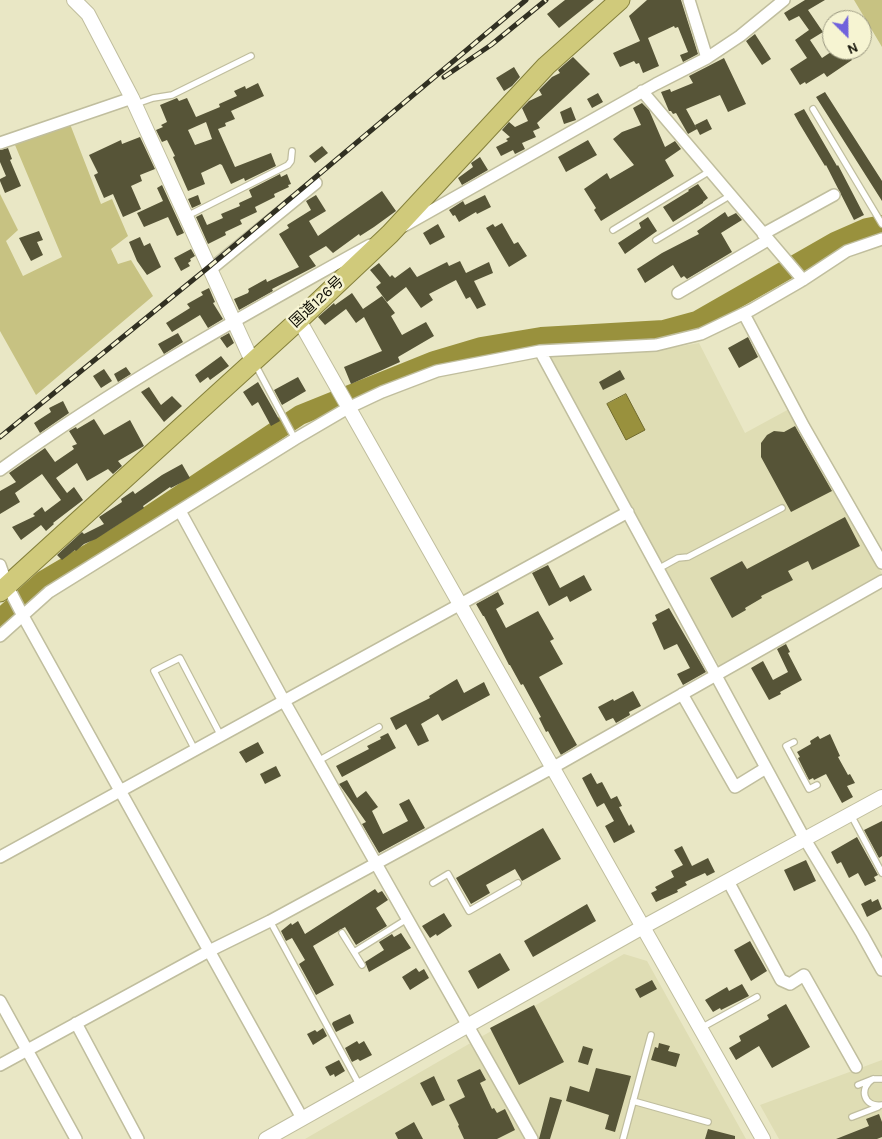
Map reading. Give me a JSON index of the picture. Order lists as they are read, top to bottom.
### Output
{
  "streets": {
    "highway": ["国道126号"]
  },
  "north": "bottom right"
}
